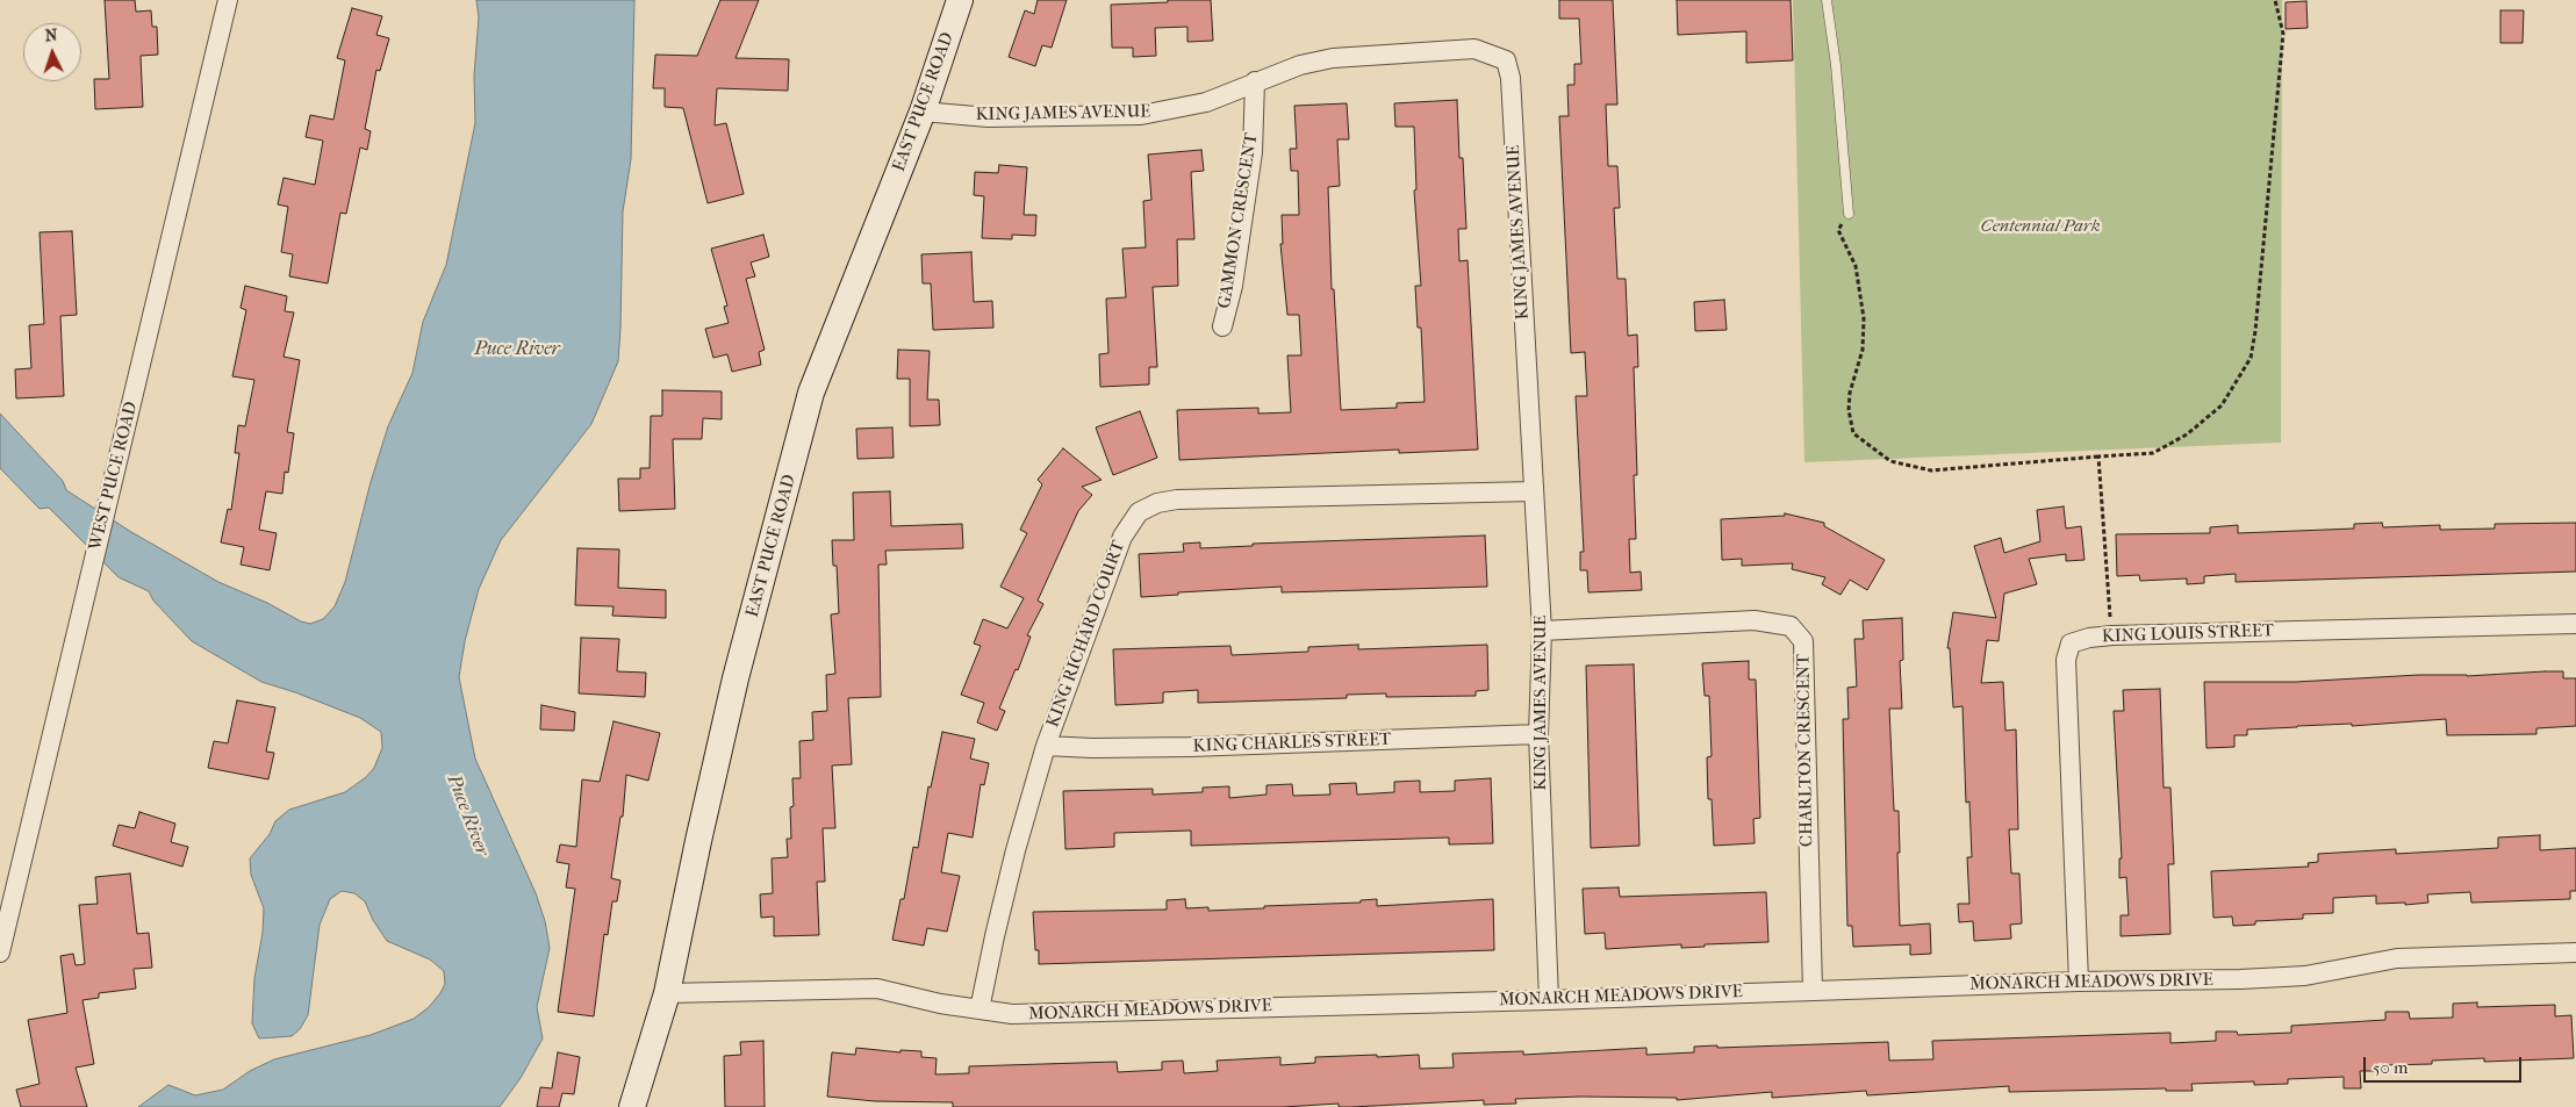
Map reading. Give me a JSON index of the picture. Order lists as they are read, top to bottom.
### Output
{
  "streets": {
    "main road": ["EAST PUCE ROAD"],
    "street": [
      "KING JAMES AVENUE",
      "GAMMON CRESCENT",
      "WEST PUCE ROAD",
      "KING RICHARD COURT",
      "KING LOUIS STREET",
      "KING CHARLES STREET",
      "CHARLTON CRESCENT",
      "MONARCH MEADOWS DRIVE"
    ]
  },
  "crossings": [
    ["EAST PUCE ROAD", "KING JAMES AVENUE"],
    ["EAST PUCE ROAD", "MONARCH MEADOWS DRIVE"],
    ["KING JAMES AVENUE", "GAMMON CRESCENT"],
    ["KING JAMES AVENUE", "KING RICHARD COURT"],
    ["KING JAMES AVENUE", "KING CHARLES STREET"],
    ["KING JAMES AVENUE", "CHARLTON CRESCENT"],
    ["KING JAMES AVENUE", "MONARCH MEADOWS DRIVE"],
    ["KING RICHARD COURT", "KING CHARLES STREET"],
    ["KING RICHARD COURT", "MONARCH MEADOWS DRIVE"],
    ["KING LOUIS STREET", "MONARCH MEADOWS DRIVE"],
    ["CHARLTON CRESCENT", "MONARCH MEADOWS DRIVE"]
  ],
  "water": ["Puce River"],
  "parks": ["Centennial Park"],
  "scale_bar": "50 m",
  "north": "top"
}
